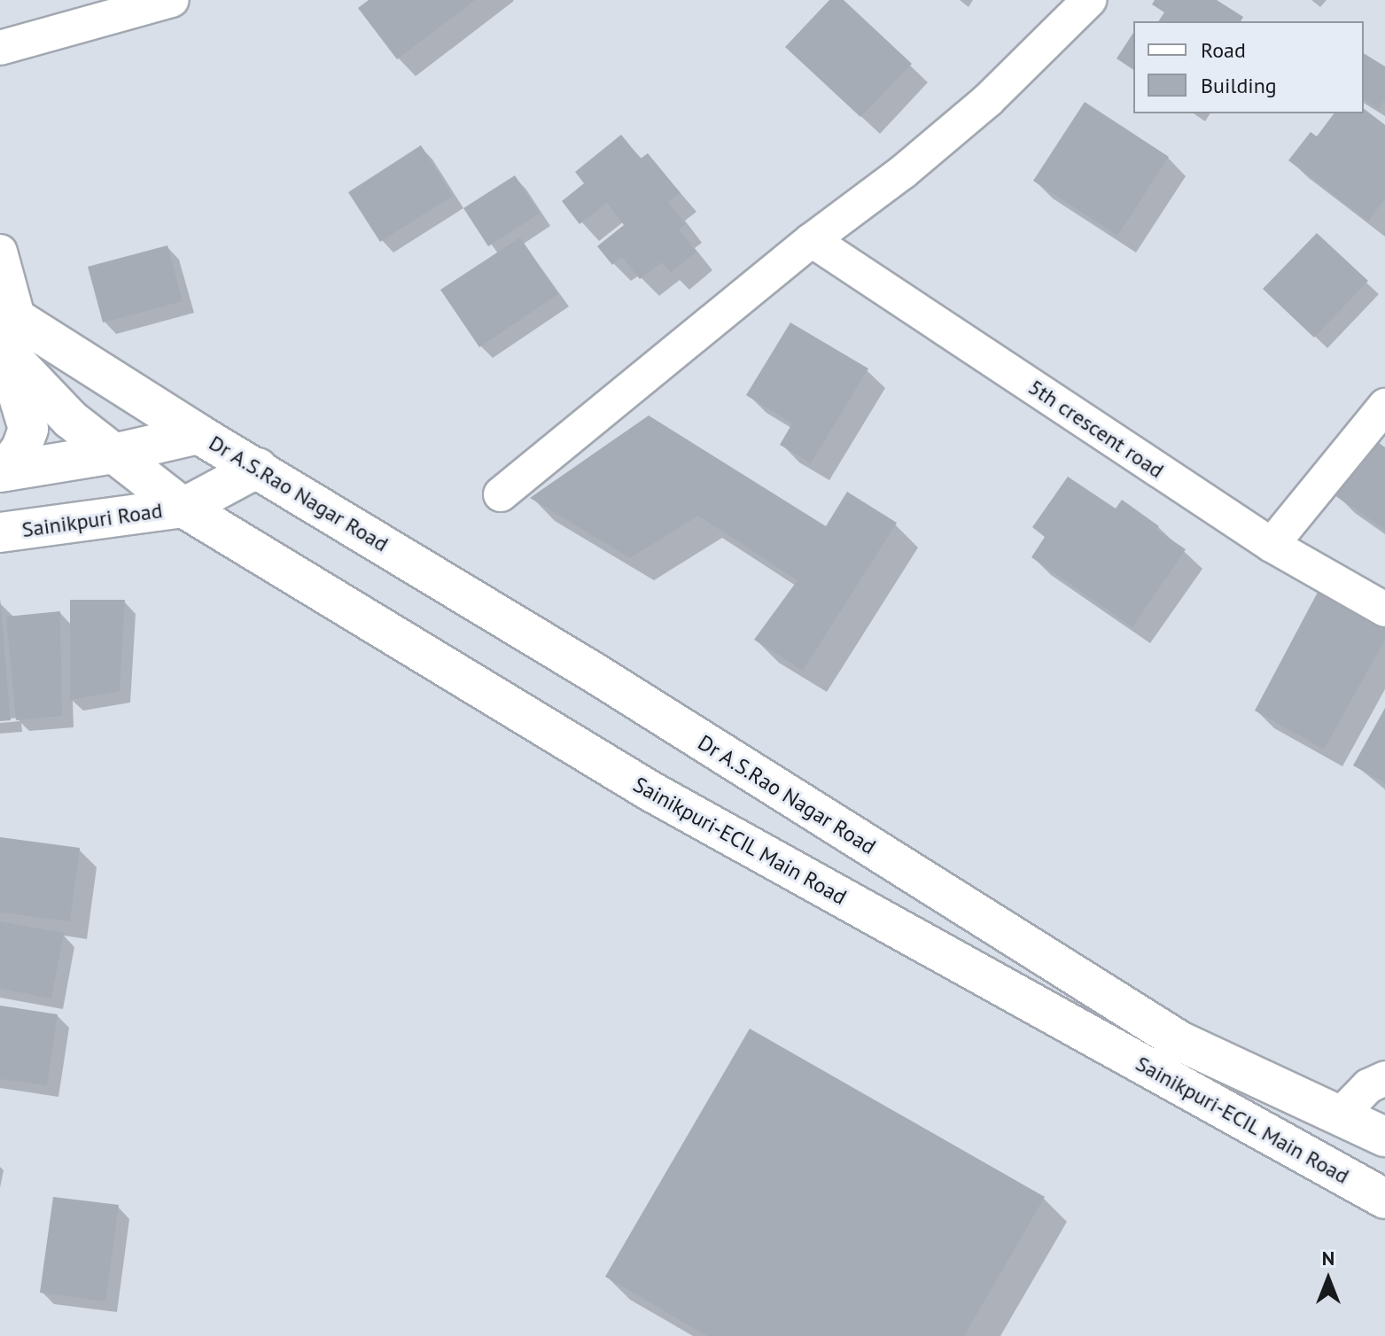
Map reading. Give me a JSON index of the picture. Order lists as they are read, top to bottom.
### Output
{
  "streets": {
    "main road": ["Dr A.S.Rao Nagar Road", "Sainikpuri Road", "Sainikpuri-ECIL Main Road"],
    "street": ["5th crescent road"]
  },
  "crossings": [
    ["Sainikpuri Road", "Sainikpuri-ECIL Main Road"]
  ],
  "legend": ["Road", "Building"],
  "north": "top"
}
